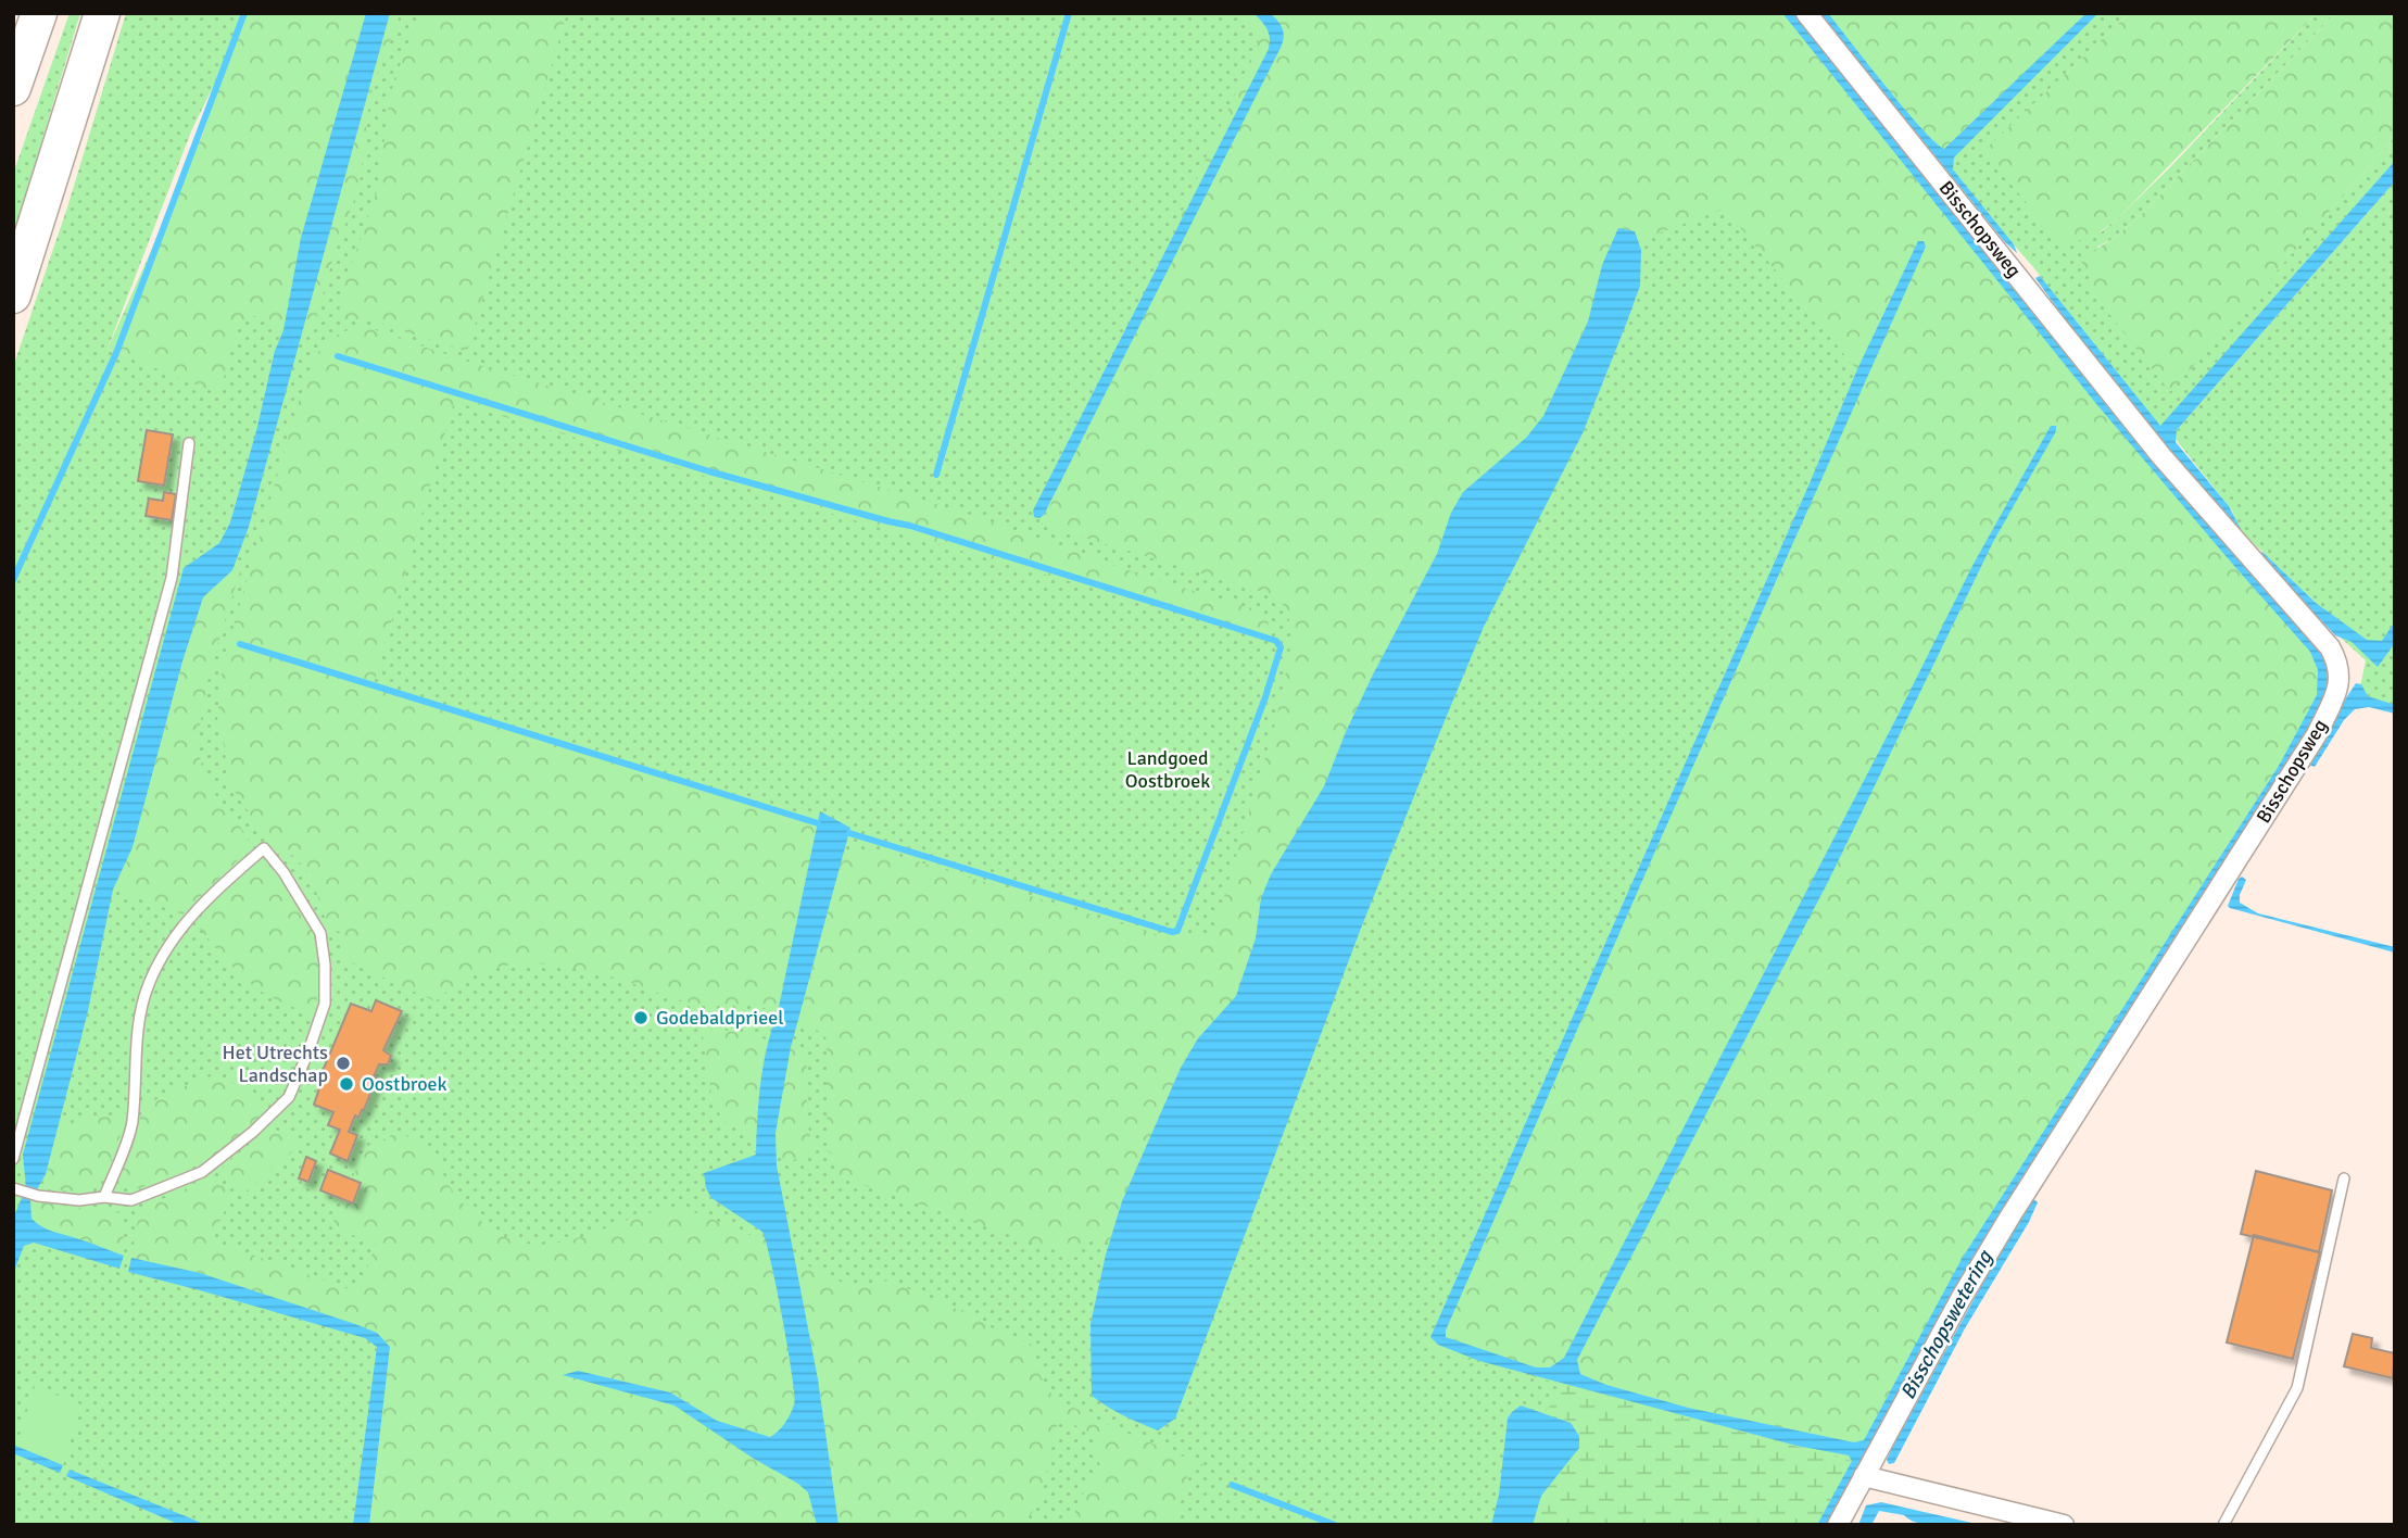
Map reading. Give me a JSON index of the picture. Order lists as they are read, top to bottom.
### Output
{
  "streets": {
    "street": ["Bisschopsweg"]
  },
  "water": ["Bisschopswetering"],
  "parks": ["Landgoed Oostbroek"],
  "places": ["Godebaldprieel", "Het Utrechts Landschap", "Oostbroek"]
}
